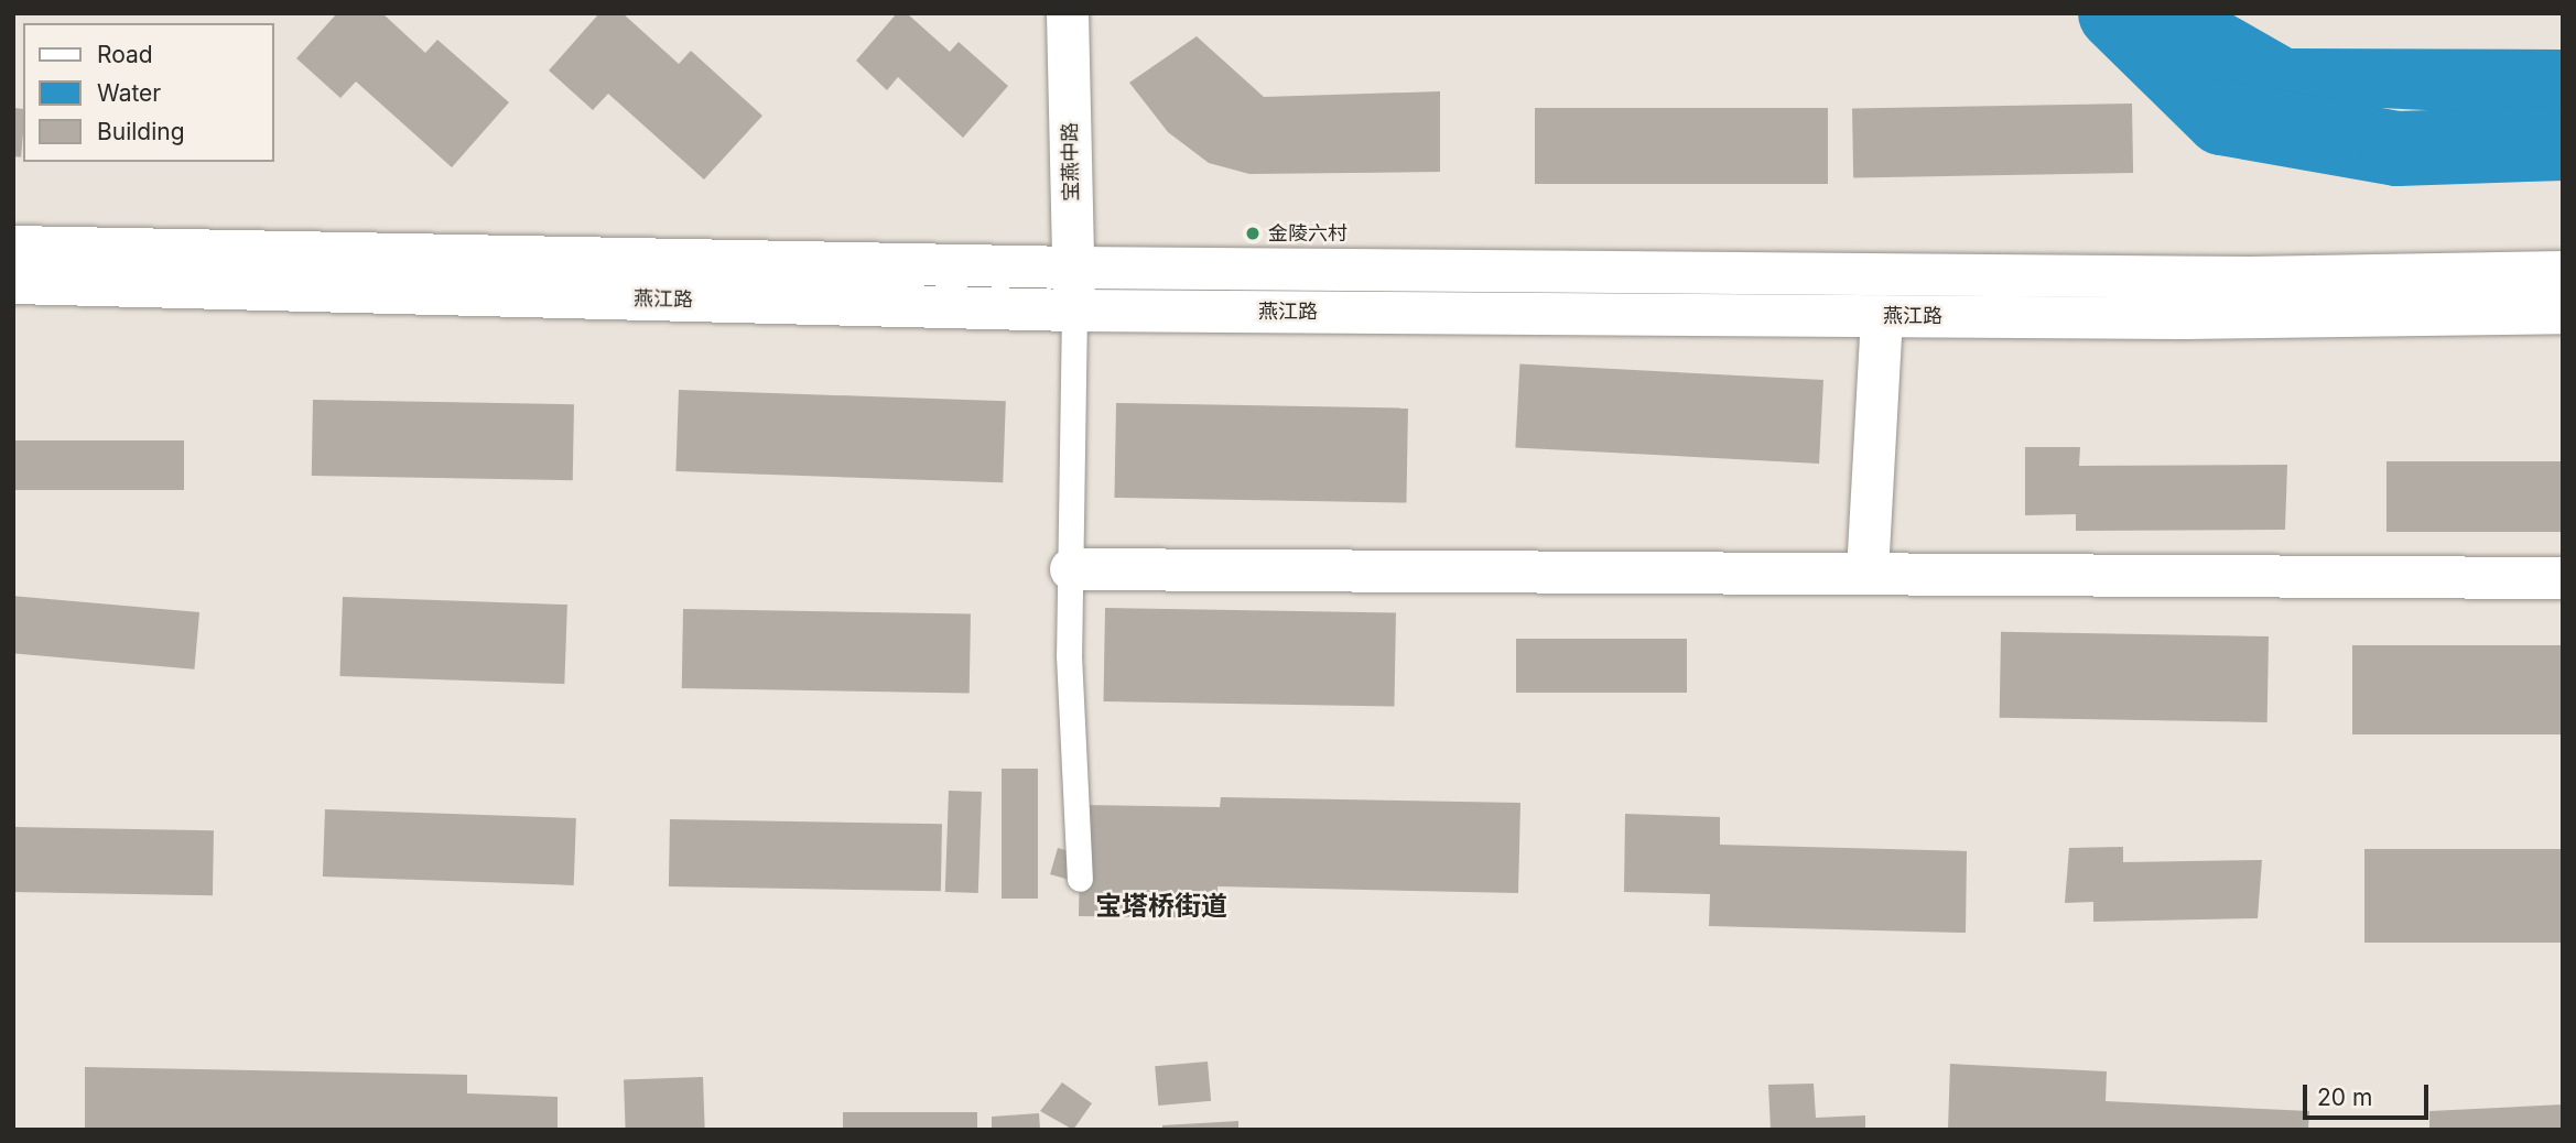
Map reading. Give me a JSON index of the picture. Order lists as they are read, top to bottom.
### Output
{
  "streets": {
    "main road": ["宝燕中路", "燕江路"]
  },
  "crossings": [
    ["宝燕中路", "燕江路"]
  ],
  "districts": ["宝塔桥街道"],
  "places": ["金陵六村"],
  "legend": ["Road", "Water", "Building"],
  "scale_bar": "20 m"
}
